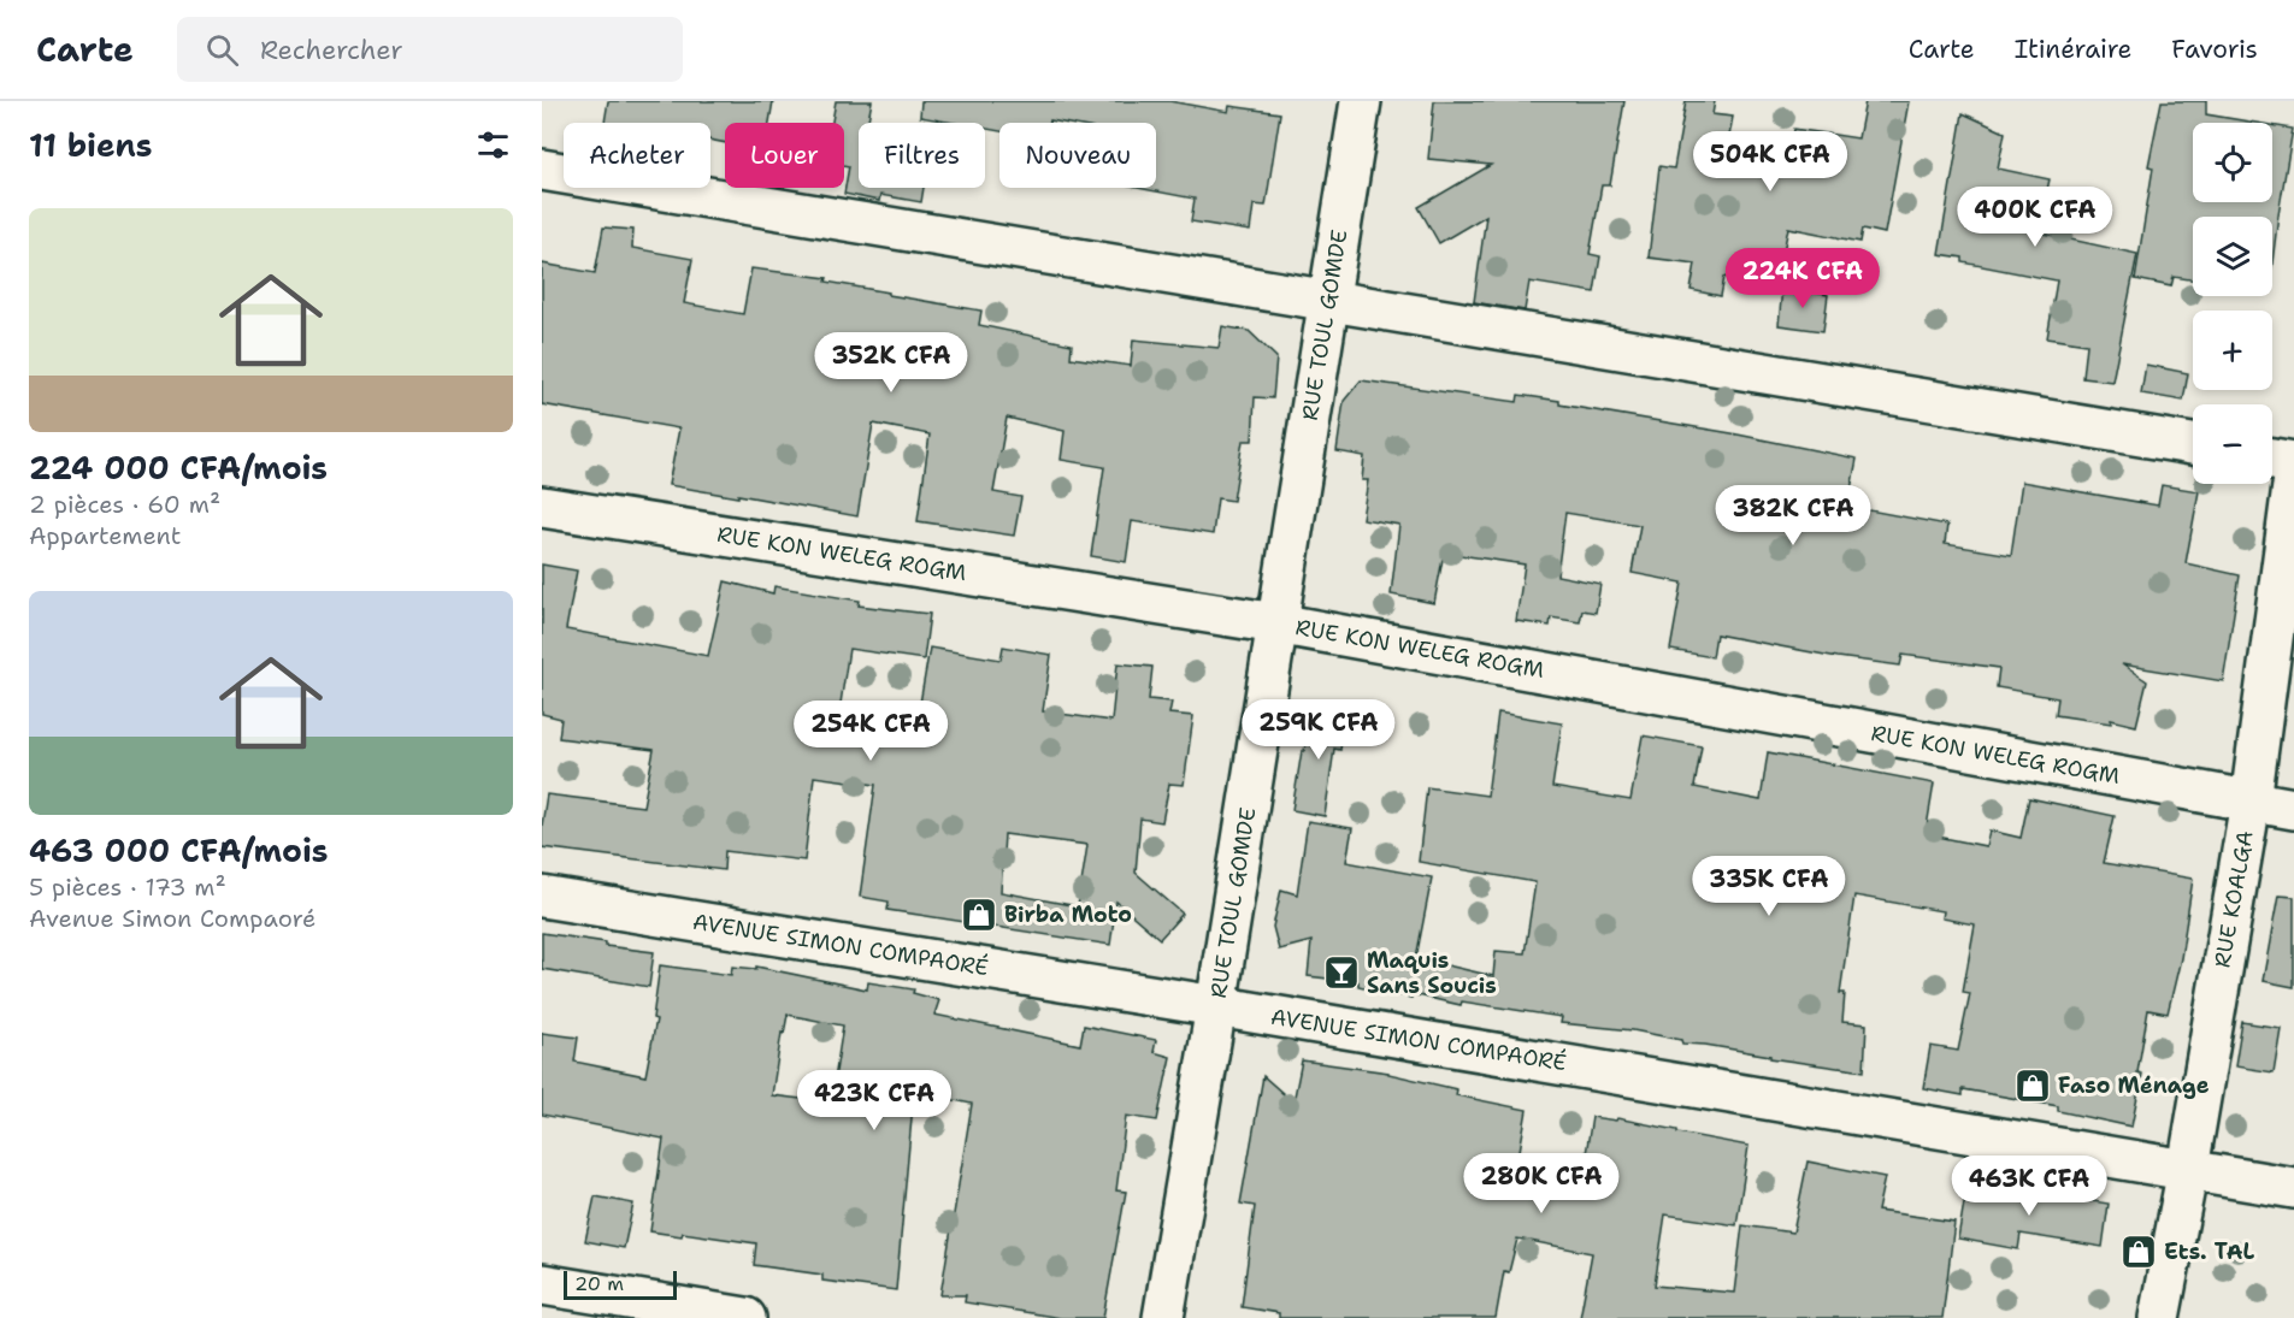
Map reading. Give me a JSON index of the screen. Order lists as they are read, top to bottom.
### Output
{
  "streets": {
    "street": [
      "RUE TOUL GOMDE",
      "RUE KON WELEG ROGM",
      "RUE KOALGA",
      "AVENUE SIMON COMPAORÉ"
    ]
  },
  "crossings": [
    ["RUE TOUL GOMDE", "RUE KON WELEG ROGM"],
    ["RUE TOUL GOMDE", "AVENUE SIMON COMPAORÉ"],
    ["RUE KON WELEG ROGM", "RUE KOALGA"],
    ["RUE KOALGA", "AVENUE SIMON COMPAORÉ"]
  ],
  "places": {
    "shop": ["Birba Moto", "Faso Ménage", "Ets. TAL"],
    "bar": ["Maquis Sans Soucis"]
  },
  "scale_bar": "20 m",
  "page": {
    "header": "Carte",
    "search": "Rechercher",
    "nav": ["Carte", "Itinéraire", "Favoris"],
    "heading": "11 biens",
    "map_buttons": ["+", "−"],
    "chip": [
      "Acheter",
      "Louer",
      "Filtres",
      "Nouveau"
    ],
    "price": [
      "504K CFA",
      "400K CFA",
      "224K CFA",
      "352K CFA",
      "382K CFA",
      "259K CFA",
      "254K CFA",
      "335K CFA",
      "423K CFA",
      "280K CFA",
      "463K CFA"
    ],
    "list": [
      {
        "name": "224 000 CFA/mois",
        "note": "2 pièces · 60 m² · Appartement"
      },
      {
        "name": "463 000 CFA/mois",
        "note": "5 pièces · 173 m² · Avenue Simon Compaoré"
      }
    ],
    "scale": "20 m"
  }
}
